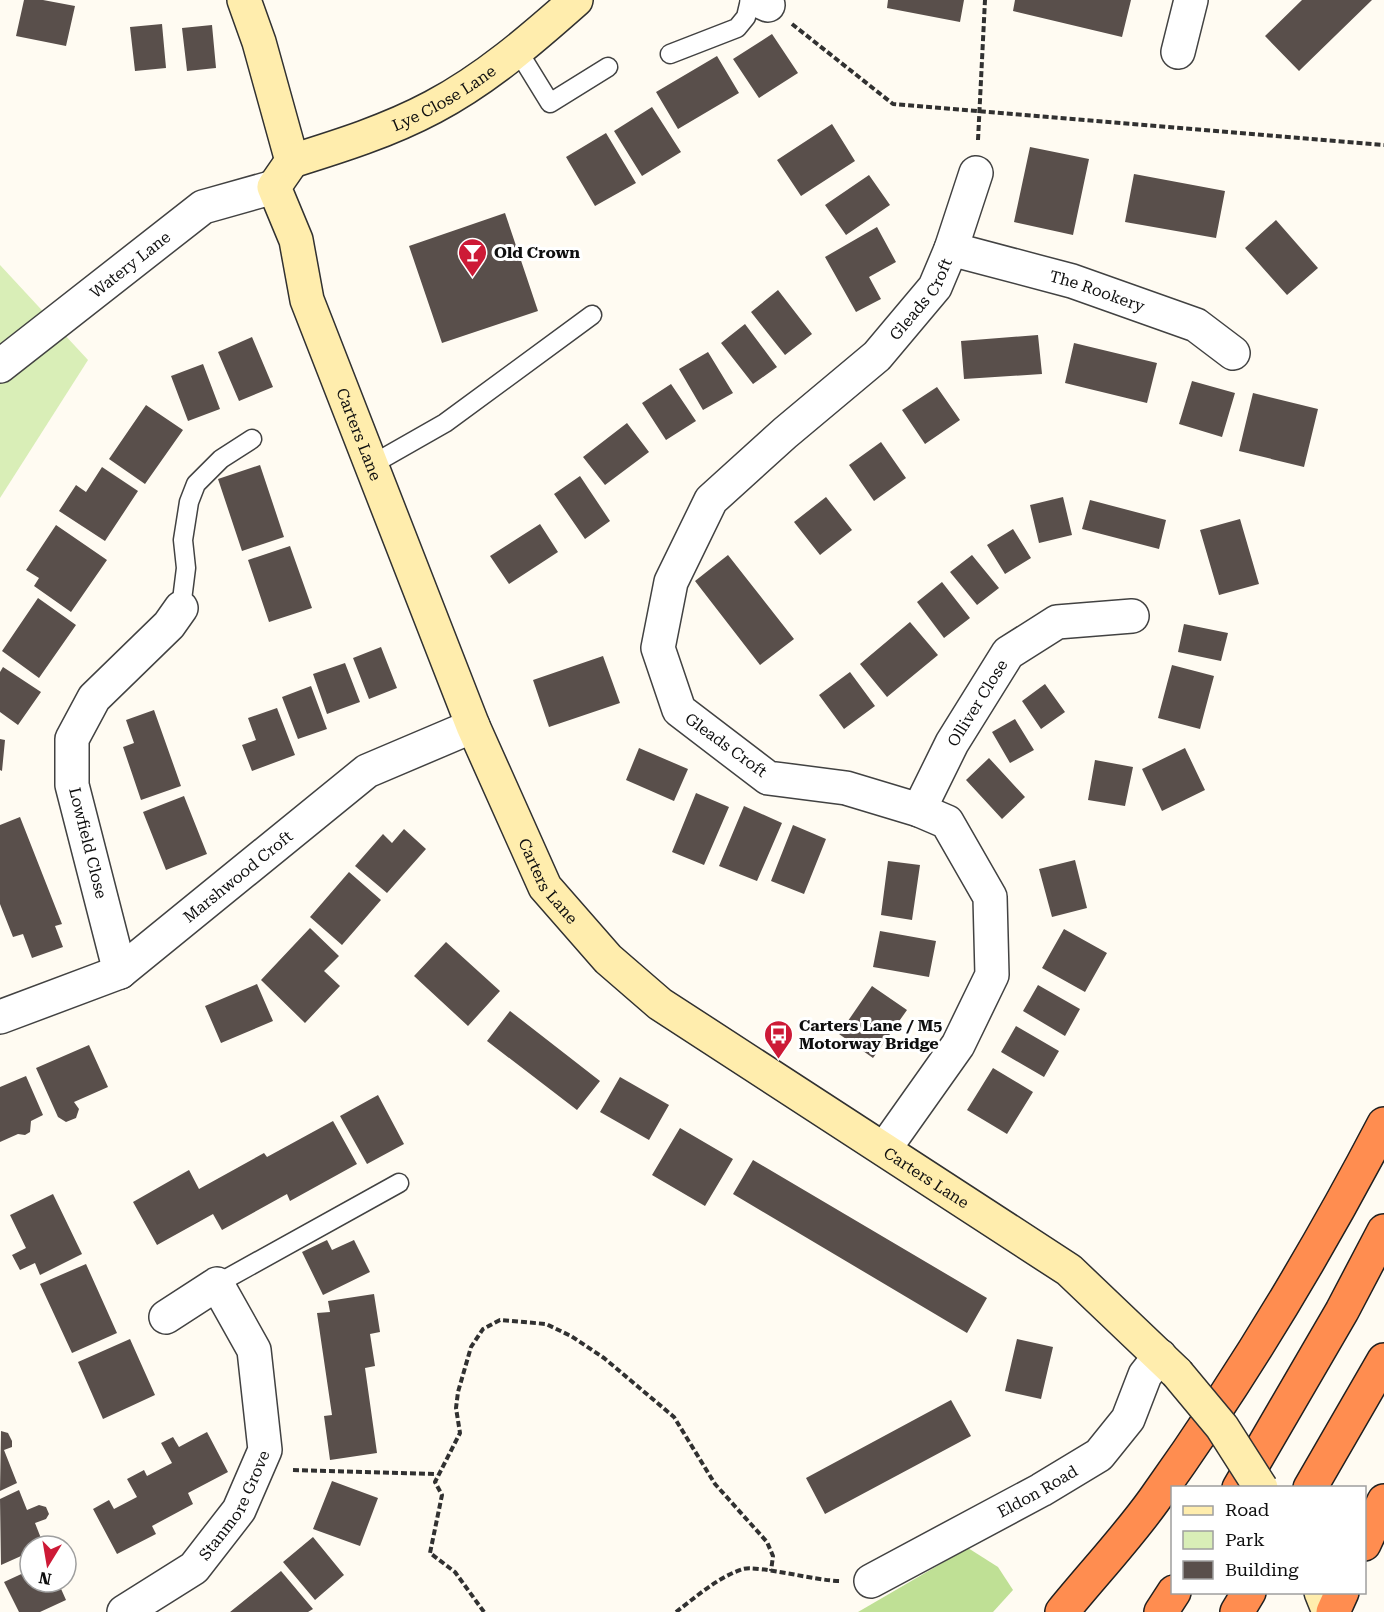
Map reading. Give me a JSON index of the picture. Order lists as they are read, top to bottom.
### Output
{
  "streets": {
    "street": [
      "Lye Close Lane",
      "Watery Lane",
      "The Rookery",
      "Gleads Croft",
      "Carters Lane",
      "Olliver Close",
      "Lowfield Close",
      "Marshwood Croft",
      "Eldon Road",
      "Stanmore Grove"
    ]
  },
  "crossings": [
    ["Lye Close Lane", "Watery Lane"],
    ["Lye Close Lane", "Carters Lane"],
    ["Watery Lane", "Carters Lane"],
    ["The Rookery", "Gleads Croft"],
    ["Gleads Croft", "Carters Lane"],
    ["Gleads Croft", "Olliver Close"],
    ["Carters Lane", "Marshwood Croft"],
    ["Carters Lane", "Eldon Road"],
    ["Lowfield Close", "Marshwood Croft"]
  ],
  "places": {
    "bar": ["Old Crown"],
    "bus stop": ["Carters Lane / M5 Motorway Bridge"]
  },
  "legend": ["Road", "Park", "Building"],
  "north": "bottom"
}
